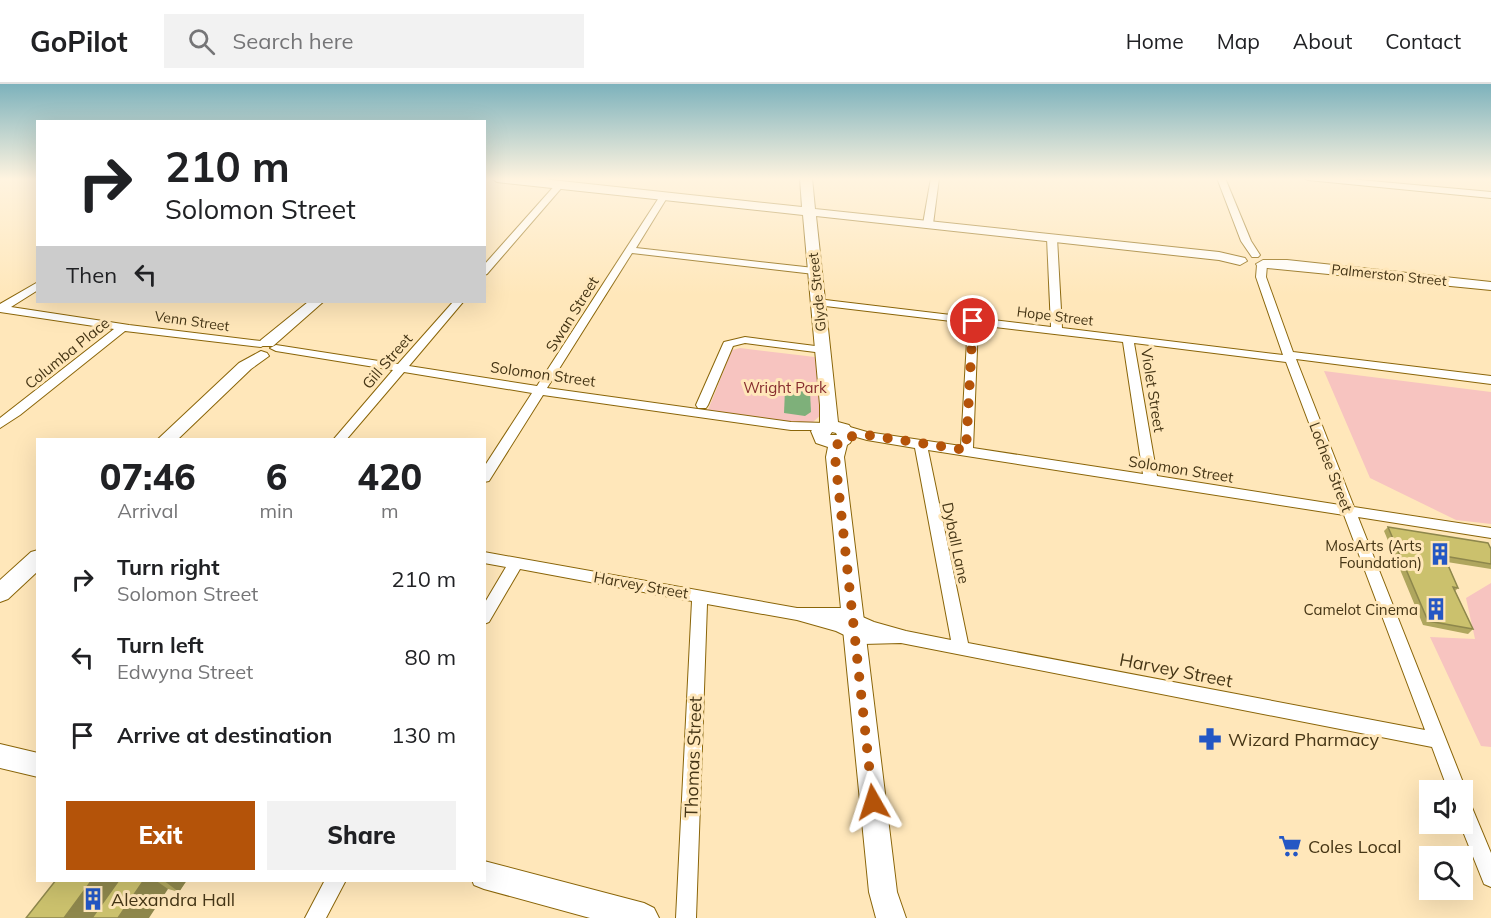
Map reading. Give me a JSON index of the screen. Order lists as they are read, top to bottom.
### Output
{
  "streets": {
    "street": [
      "Palmerston Street",
      "Glyde Street",
      "Swan Street",
      "Hope Street",
      "Venn Street",
      "Columba Place",
      "Gill Street",
      "Solomon Street",
      "Violet Street",
      "Lochee Street",
      "Dyball Lane",
      "Harvey Street",
      "Thomas Street"
    ]
  },
  "crossings": [
    ["Palmerston Street", "Lochee Street"],
    ["Glyde Street", "Hope Street"],
    ["Glyde Street", "Solomon Street"],
    ["Glyde Street", "Harvey Street"],
    ["Swan Street", "Solomon Street"],
    ["Hope Street", "Violet Street"],
    ["Hope Street", "Lochee Street"],
    ["Venn Street", "Columba Place"],
    ["Venn Street", "Solomon Street"],
    ["Gill Street", "Solomon Street"],
    ["Solomon Street", "Violet Street"],
    ["Solomon Street", "Lochee Street"],
    ["Solomon Street", "Dyball Lane"],
    ["Lochee Street", "Harvey Street"],
    ["Dyball Lane", "Harvey Street"],
    ["Harvey Street", "Thomas Street"]
  ],
  "parks": ["Wright Park"],
  "places": {
    "building": ["MosArts (Arts Foundation)", "Camelot Cinema", "Alexandra Hall"],
    "pharmacy": ["Wizard Pharmacy"],
    "supermarket": ["Coles Local"]
  },
  "page": {
    "header": "GoPilot",
    "search": "Search here",
    "nav": [
      "Home",
      "Map",
      "About",
      "Contact"
    ],
    "turn": ["210 m", "Solomon Street"],
    "then": "Then",
    "eta": [
      "07:46",
      "Arrival",
      "6",
      "min",
      "420",
      "m"
    ],
    "list": [
      {
        "name": "Turn right",
        "note": "Solomon Street",
        "value": "210 m"
      },
      {
        "name": "Turn left",
        "note": "Edwyna Street",
        "value": "80 m"
      },
      {
        "name": "Arrive at destination",
        "value": "130 m"
      }
    ],
    "buttons": ["Exit", "Share"]
  }
}
